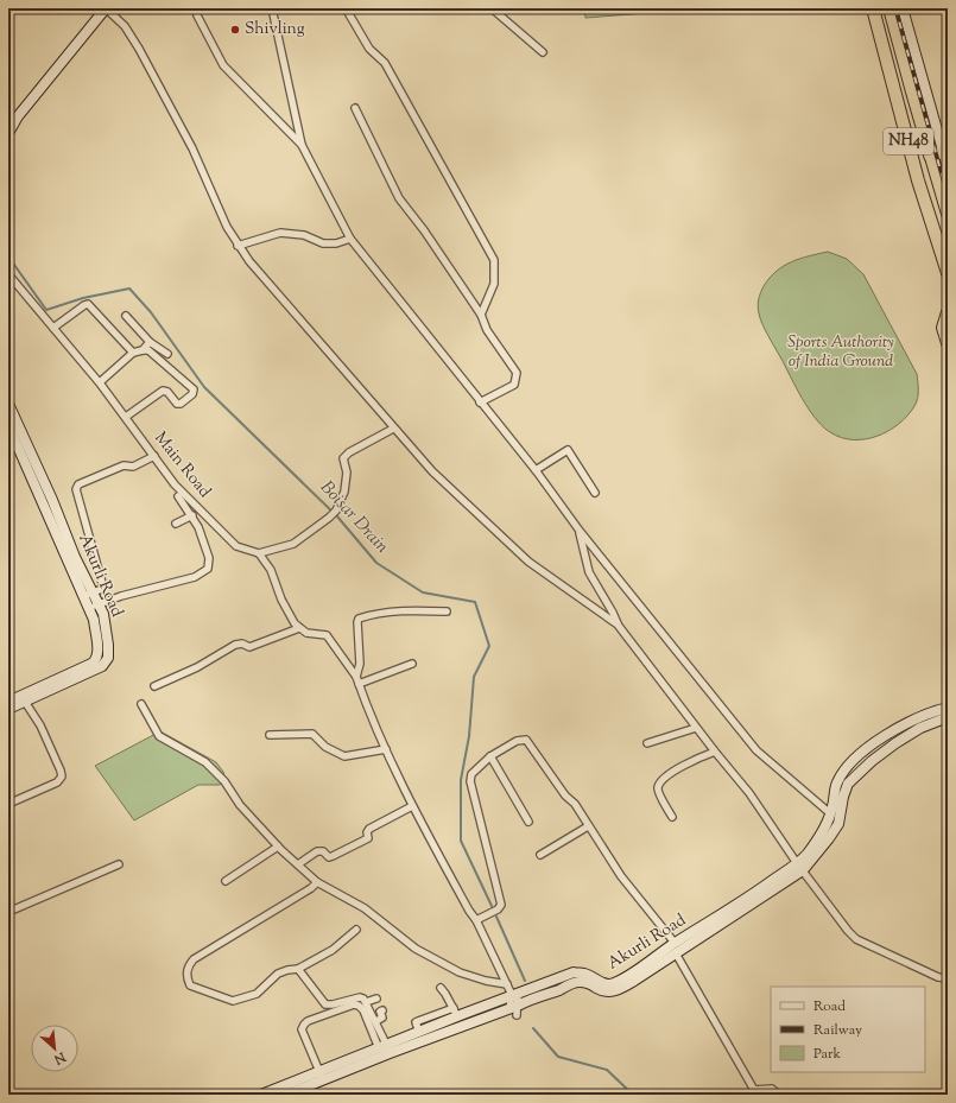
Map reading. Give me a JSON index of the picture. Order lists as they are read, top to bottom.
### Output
{
  "streets": {
    "highway": ["NH48"],
    "street": ["Main Road", "Akurli Road"]
  },
  "water": ["Boisar Drain"],
  "parks": ["Sports Authority of India Ground"],
  "places": ["Shivling"],
  "legend": ["Road", "Railway", "Park"],
  "north": "bottom right"
}
